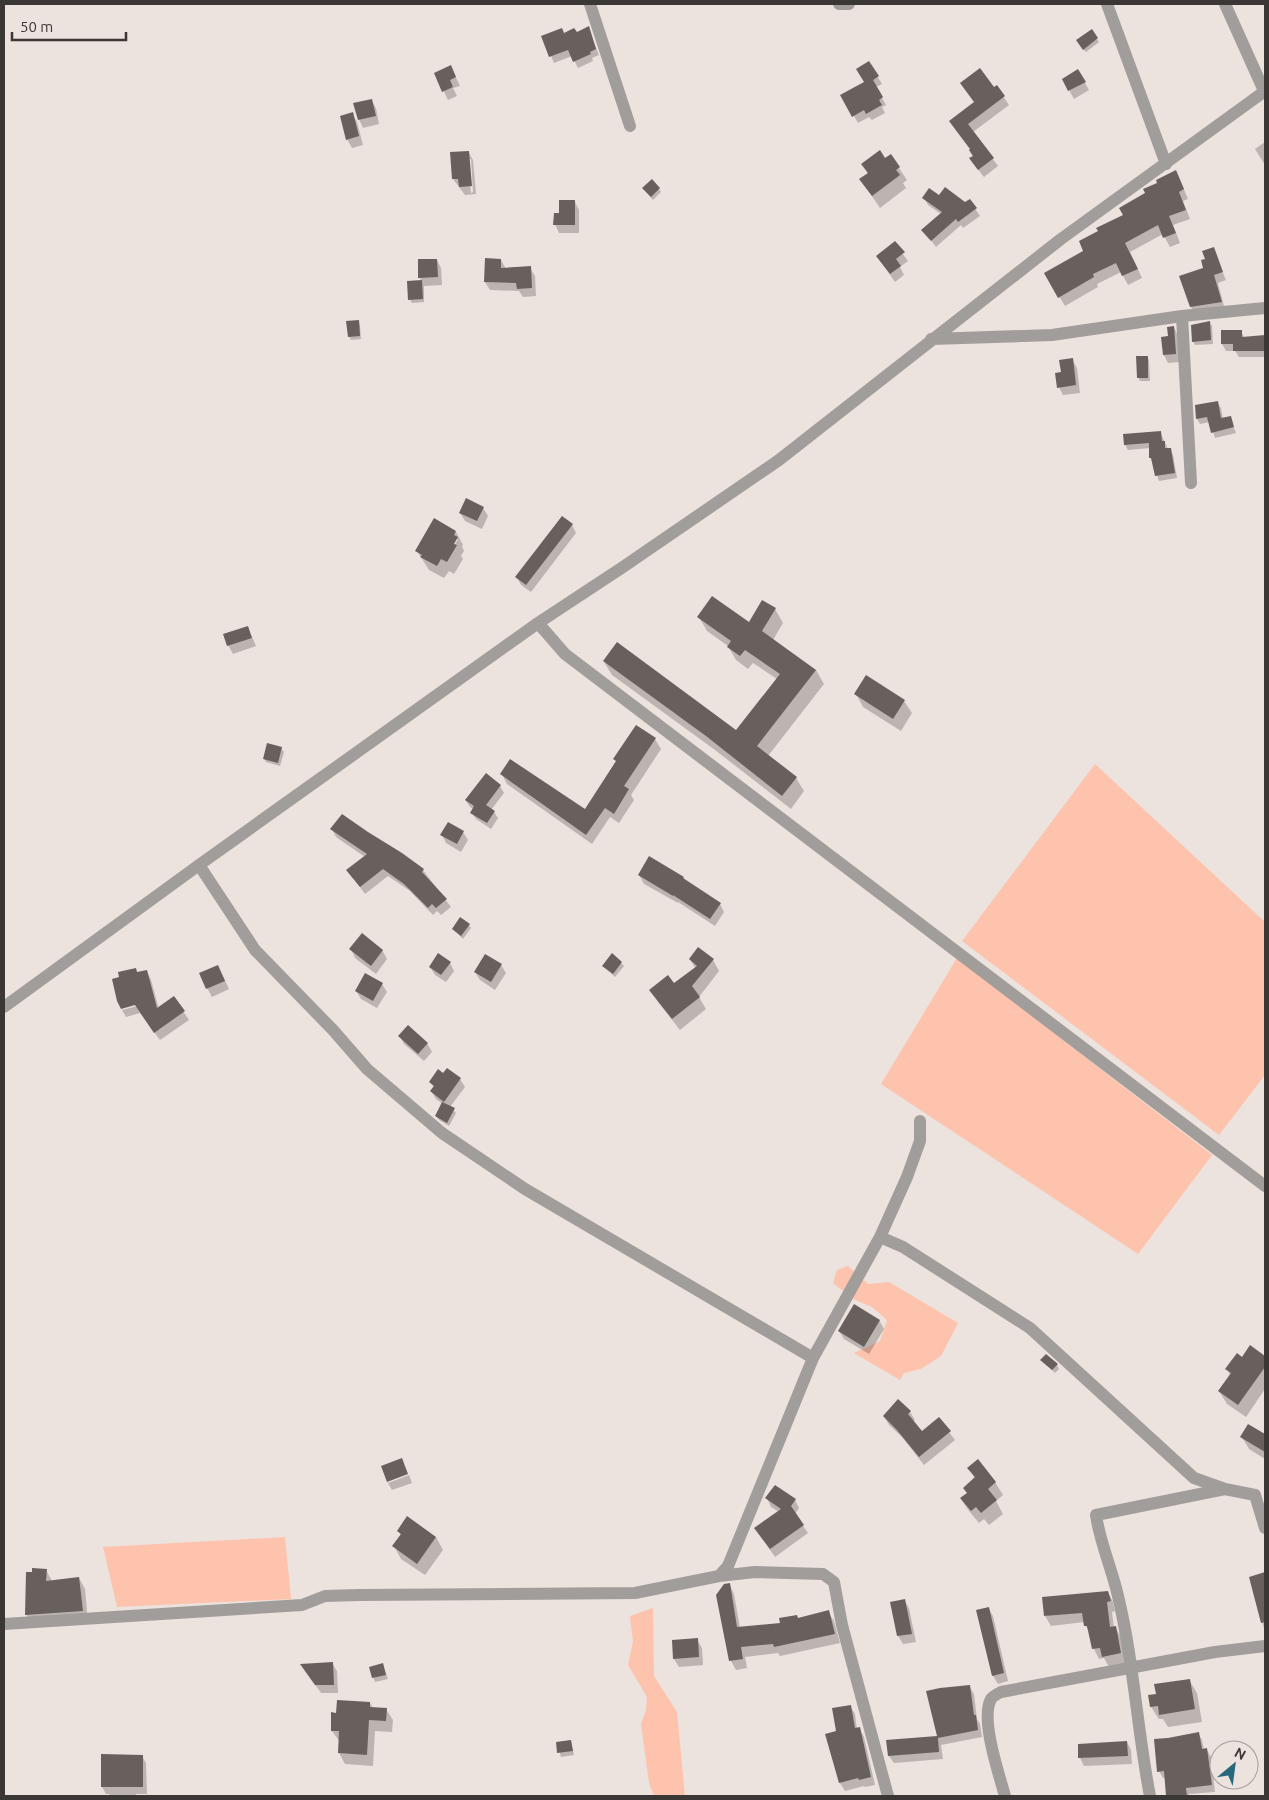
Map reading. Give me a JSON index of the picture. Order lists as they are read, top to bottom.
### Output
{
  "scale_bar": "50 m",
  "north": "top right"
}
